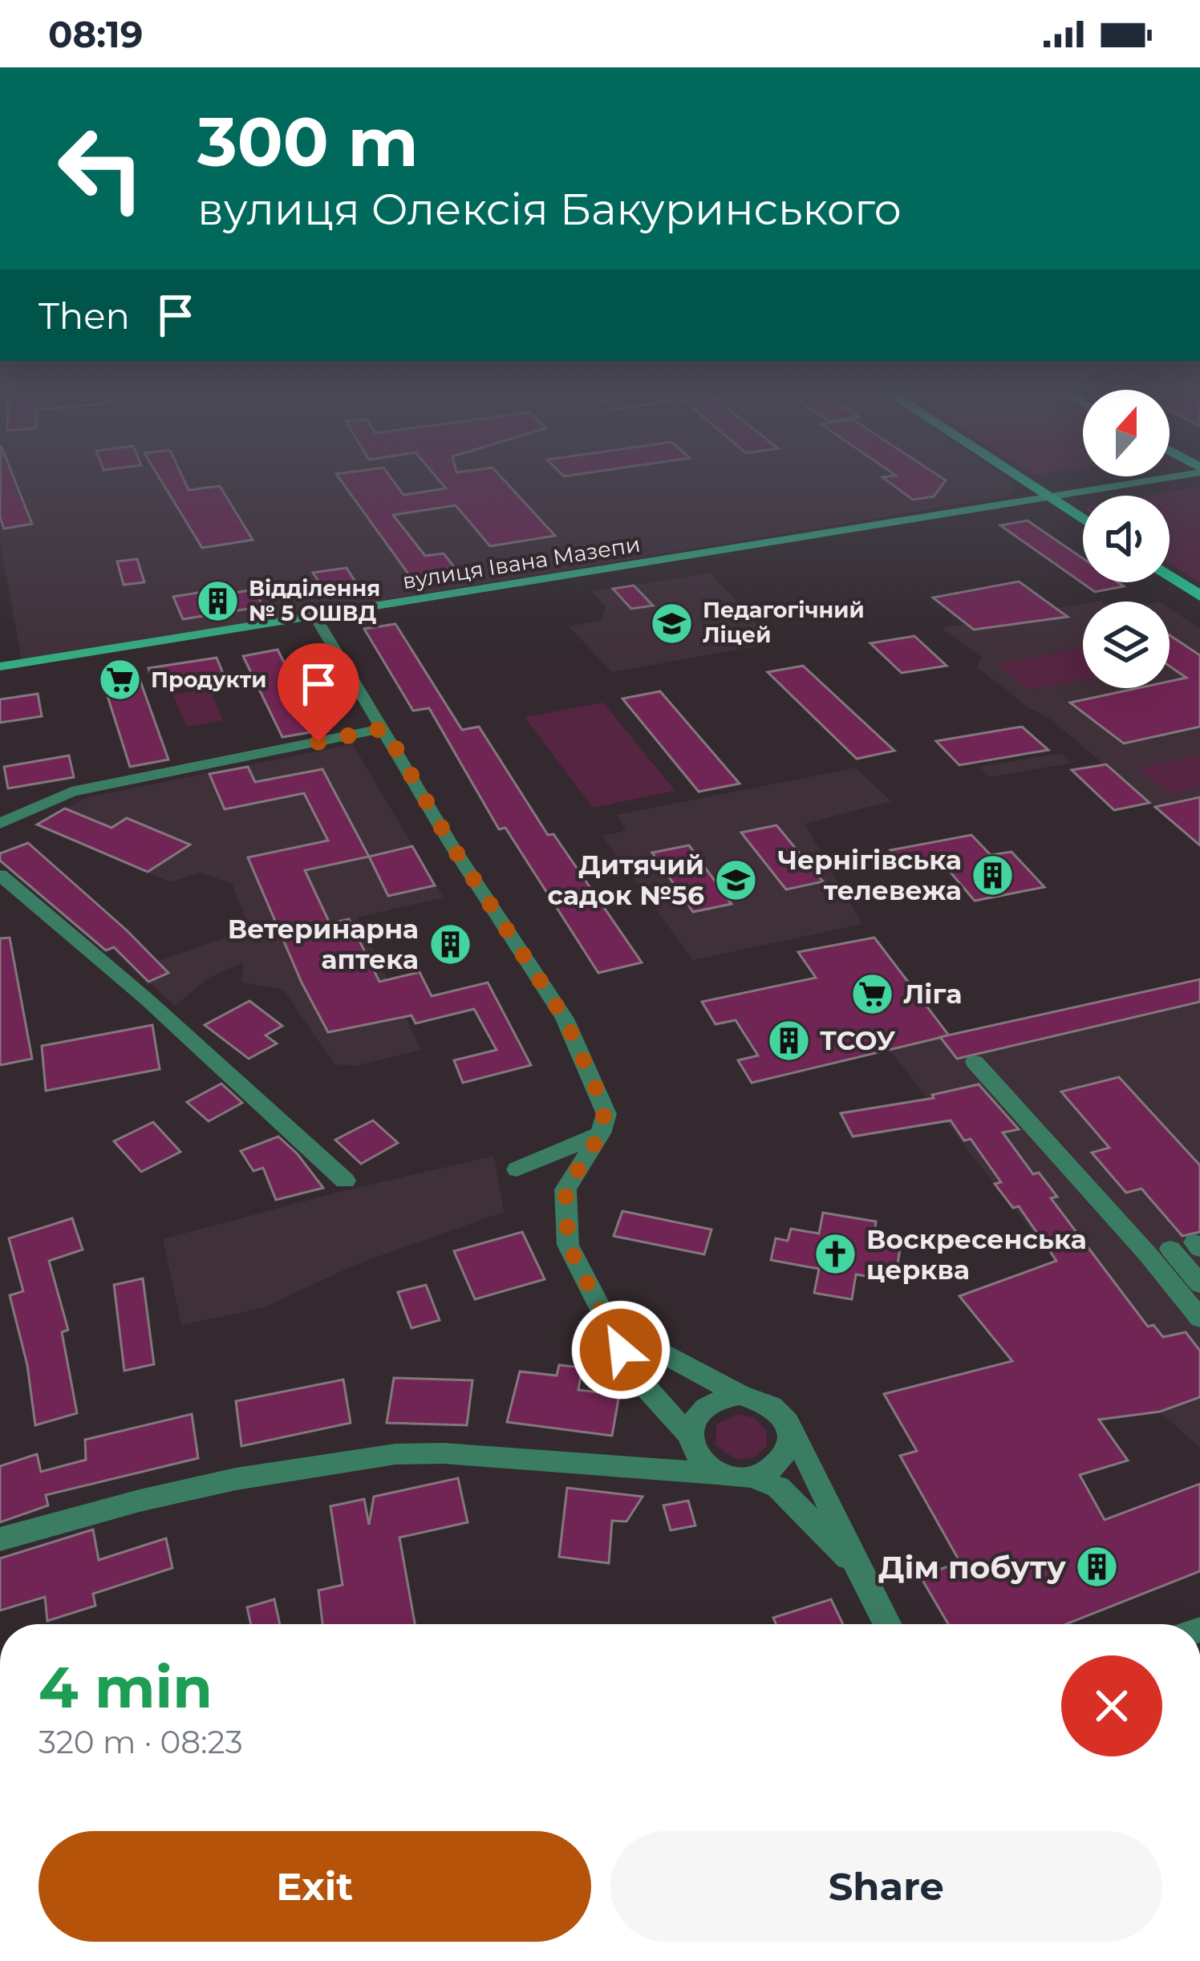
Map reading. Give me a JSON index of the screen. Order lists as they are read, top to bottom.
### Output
{
  "streets": {
    "main road": ["вулиця Івана Мазепи"]
  },
  "places": {
    "building": [
      "Відділення № 5 ОШВД",
      "Чернігівська телевежа",
      "Ветеринарна аптека",
      "ТСОУ",
      "Дім побуту"
    ],
    "school or university": ["Педагогічний Ліцей", "Дитячий садок №56"],
    "supermarket": ["Продукти", "Ліга"],
    "church": ["Воскресенська церква"]
  },
  "north": "top",
  "page": {
    "status": "08:19",
    "turn": ["300 m", "вулиця Олексія Бакуринського"],
    "then": "Then",
    "heading": ["4 min", "320 m · 08:23"],
    "buttons": ["Exit", "Share"]
  }
}
